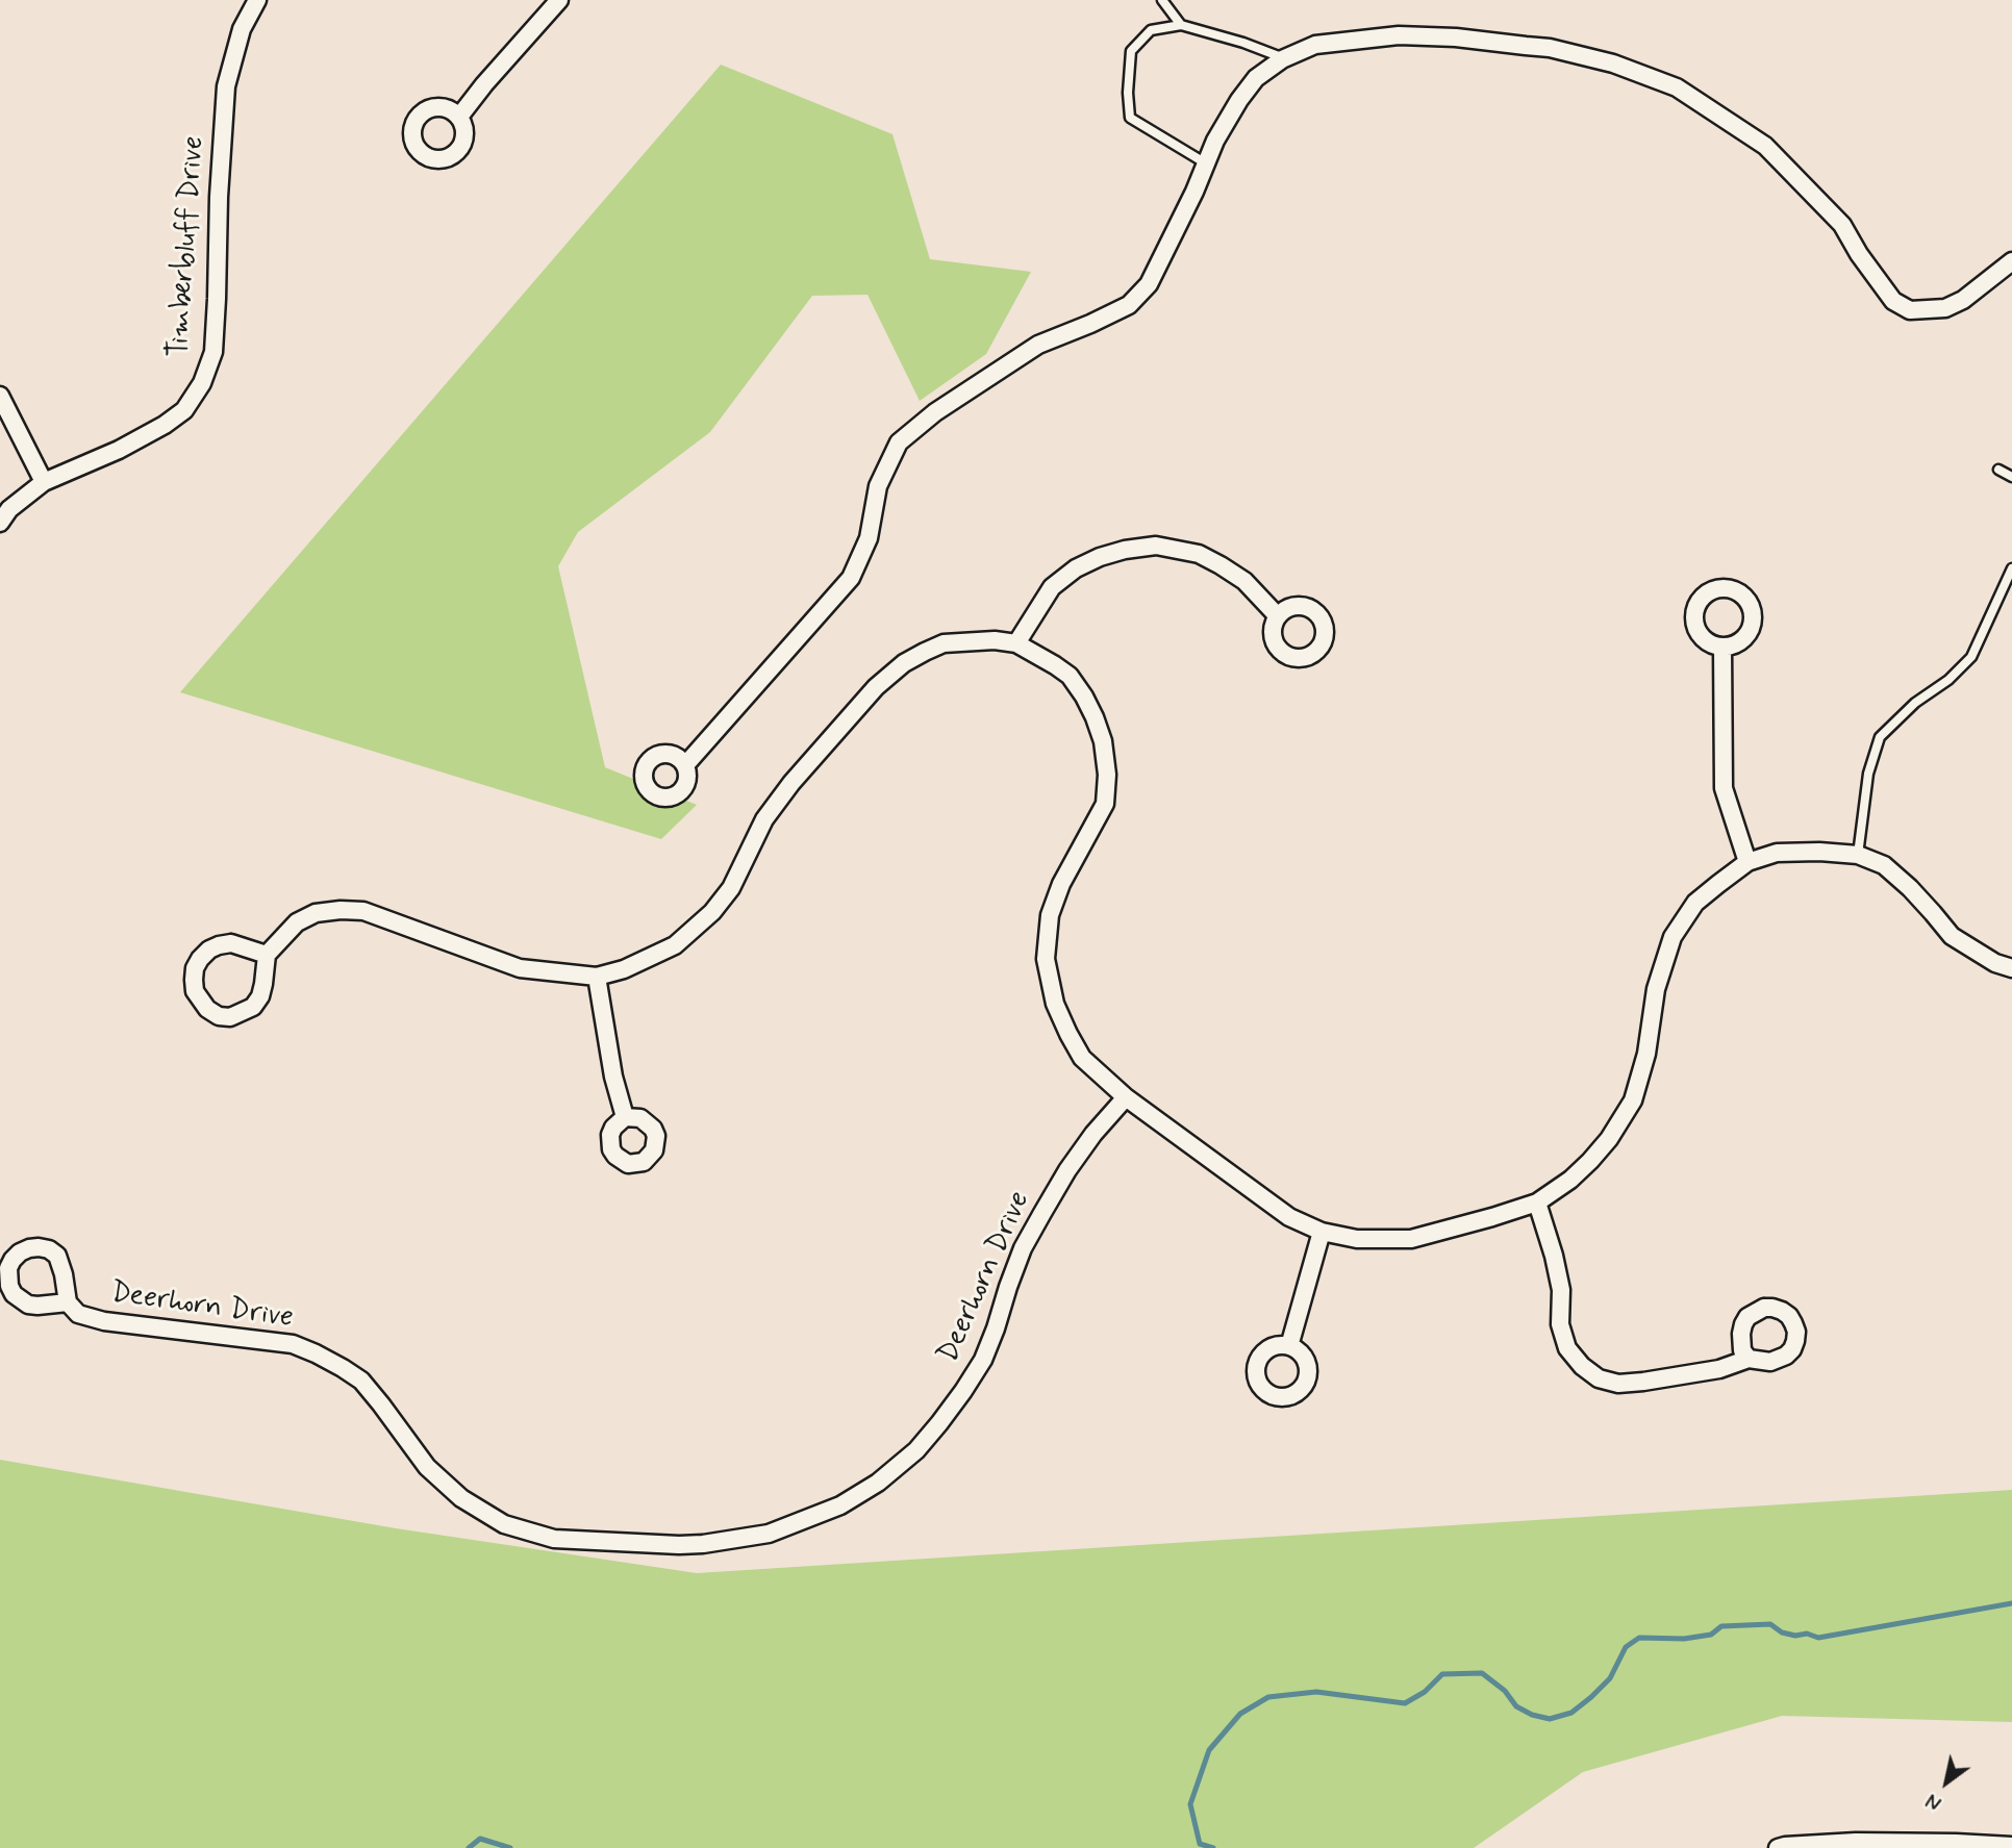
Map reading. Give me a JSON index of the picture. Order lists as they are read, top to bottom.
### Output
{
  "streets": {
    "street": ["Timberbluff Drive", "Deerhorn Drive"]
  },
  "north": "bottom left"
}
